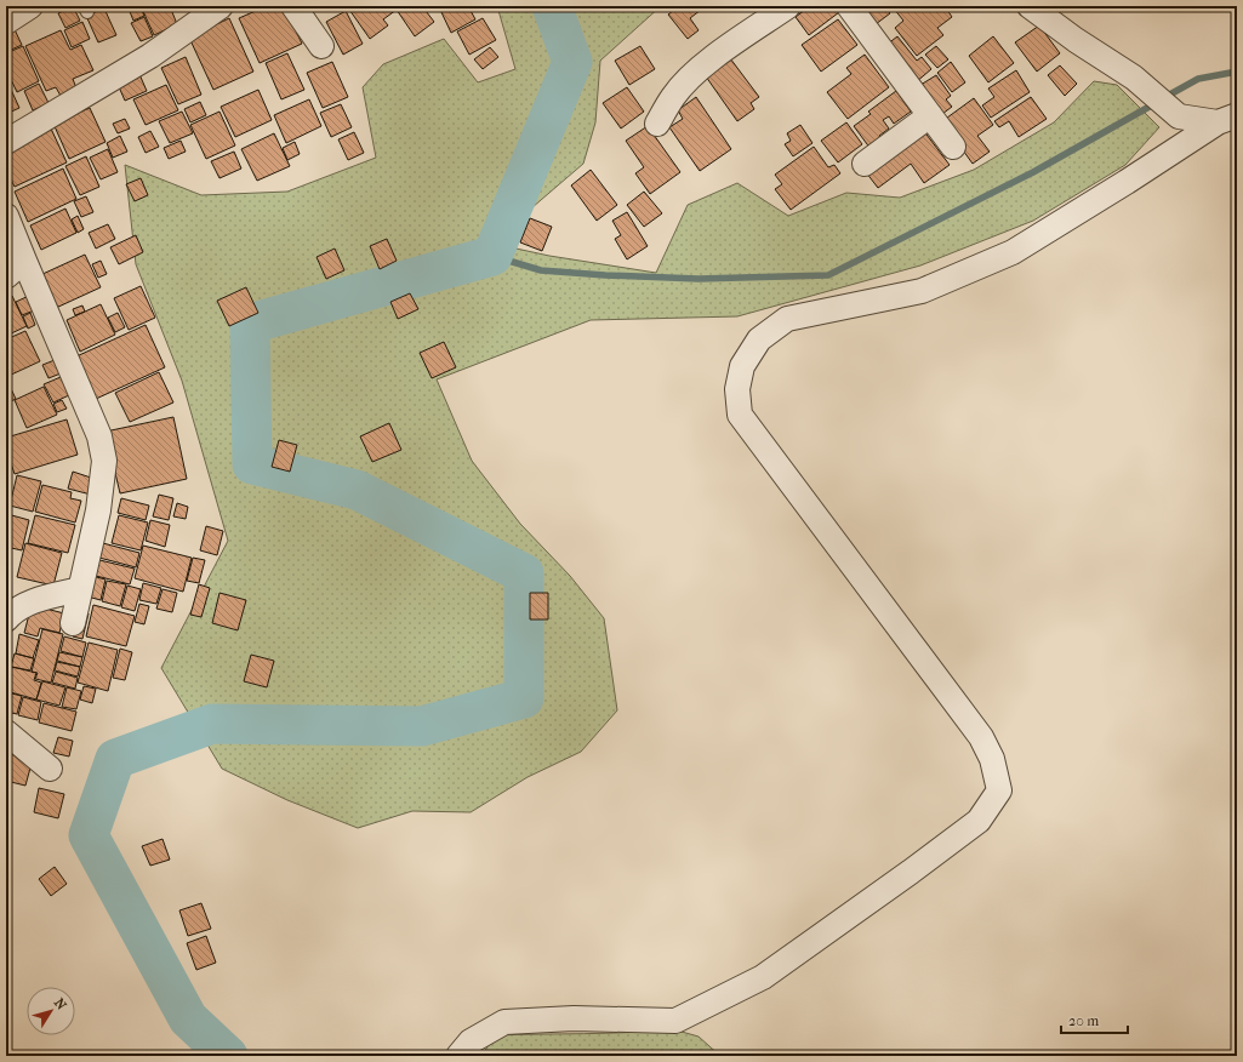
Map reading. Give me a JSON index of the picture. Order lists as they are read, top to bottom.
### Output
{
  "scale_bar": "20 m",
  "north": "top right"
}
